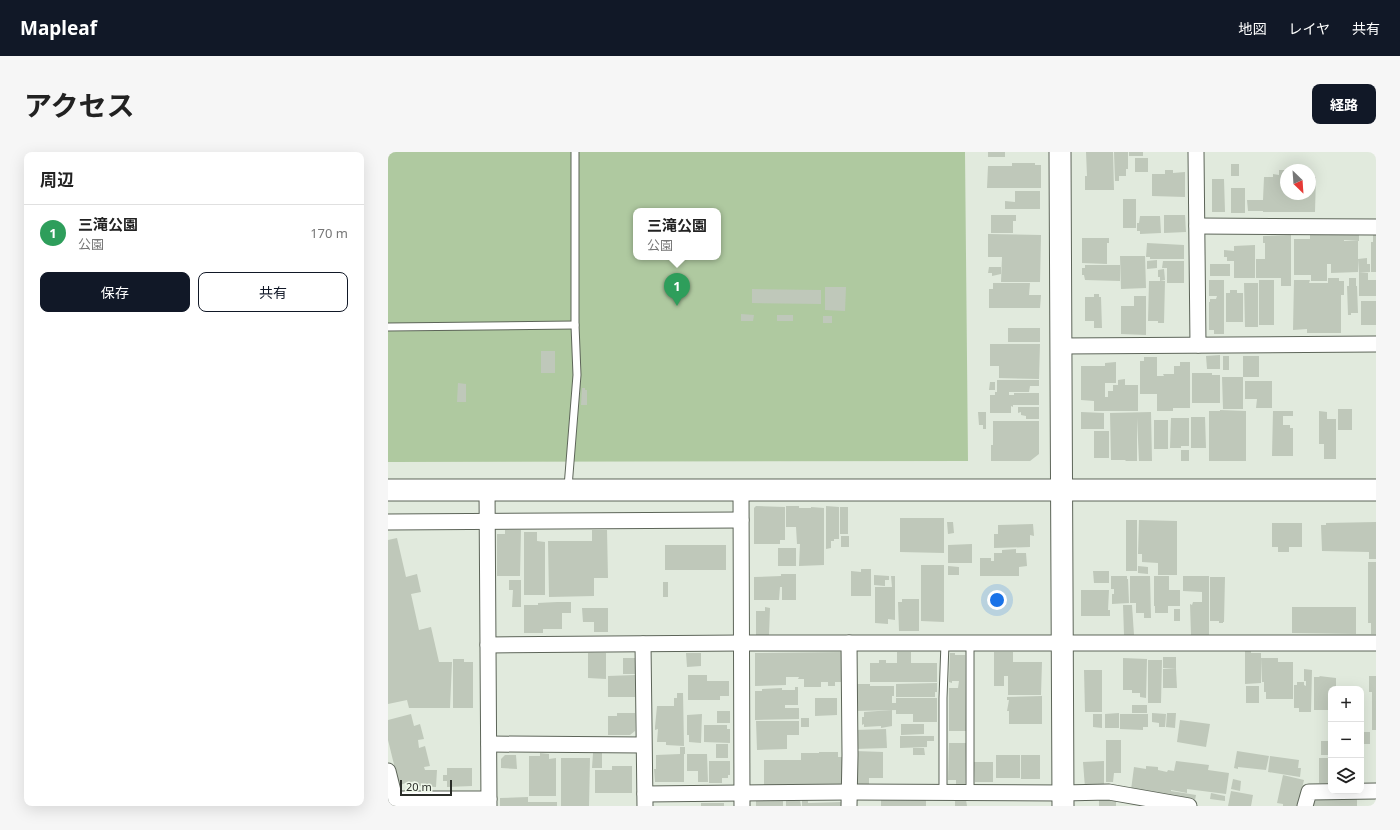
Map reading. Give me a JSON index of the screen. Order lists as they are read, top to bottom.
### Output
{
  "scale_bar": "20 m",
  "north": "bottom right",
  "page": {
    "header": "Mapleaf",
    "nav": ["地図", "レイヤ", "共有"],
    "title": "アクセス",
    "buttons": [
      "経路",
      ["保存", "共有"]
    ],
    "heading": "周辺",
    "list": [
      {
        "mark": "1",
        "name": "三滝公園",
        "note": "公園",
        "value": "170 m"
      }
    ],
    "popup": ["三滝公園", "公園"],
    "pins": "1",
    "map_buttons": ["+", "−"],
    "scale": "20 m"
  }
}
